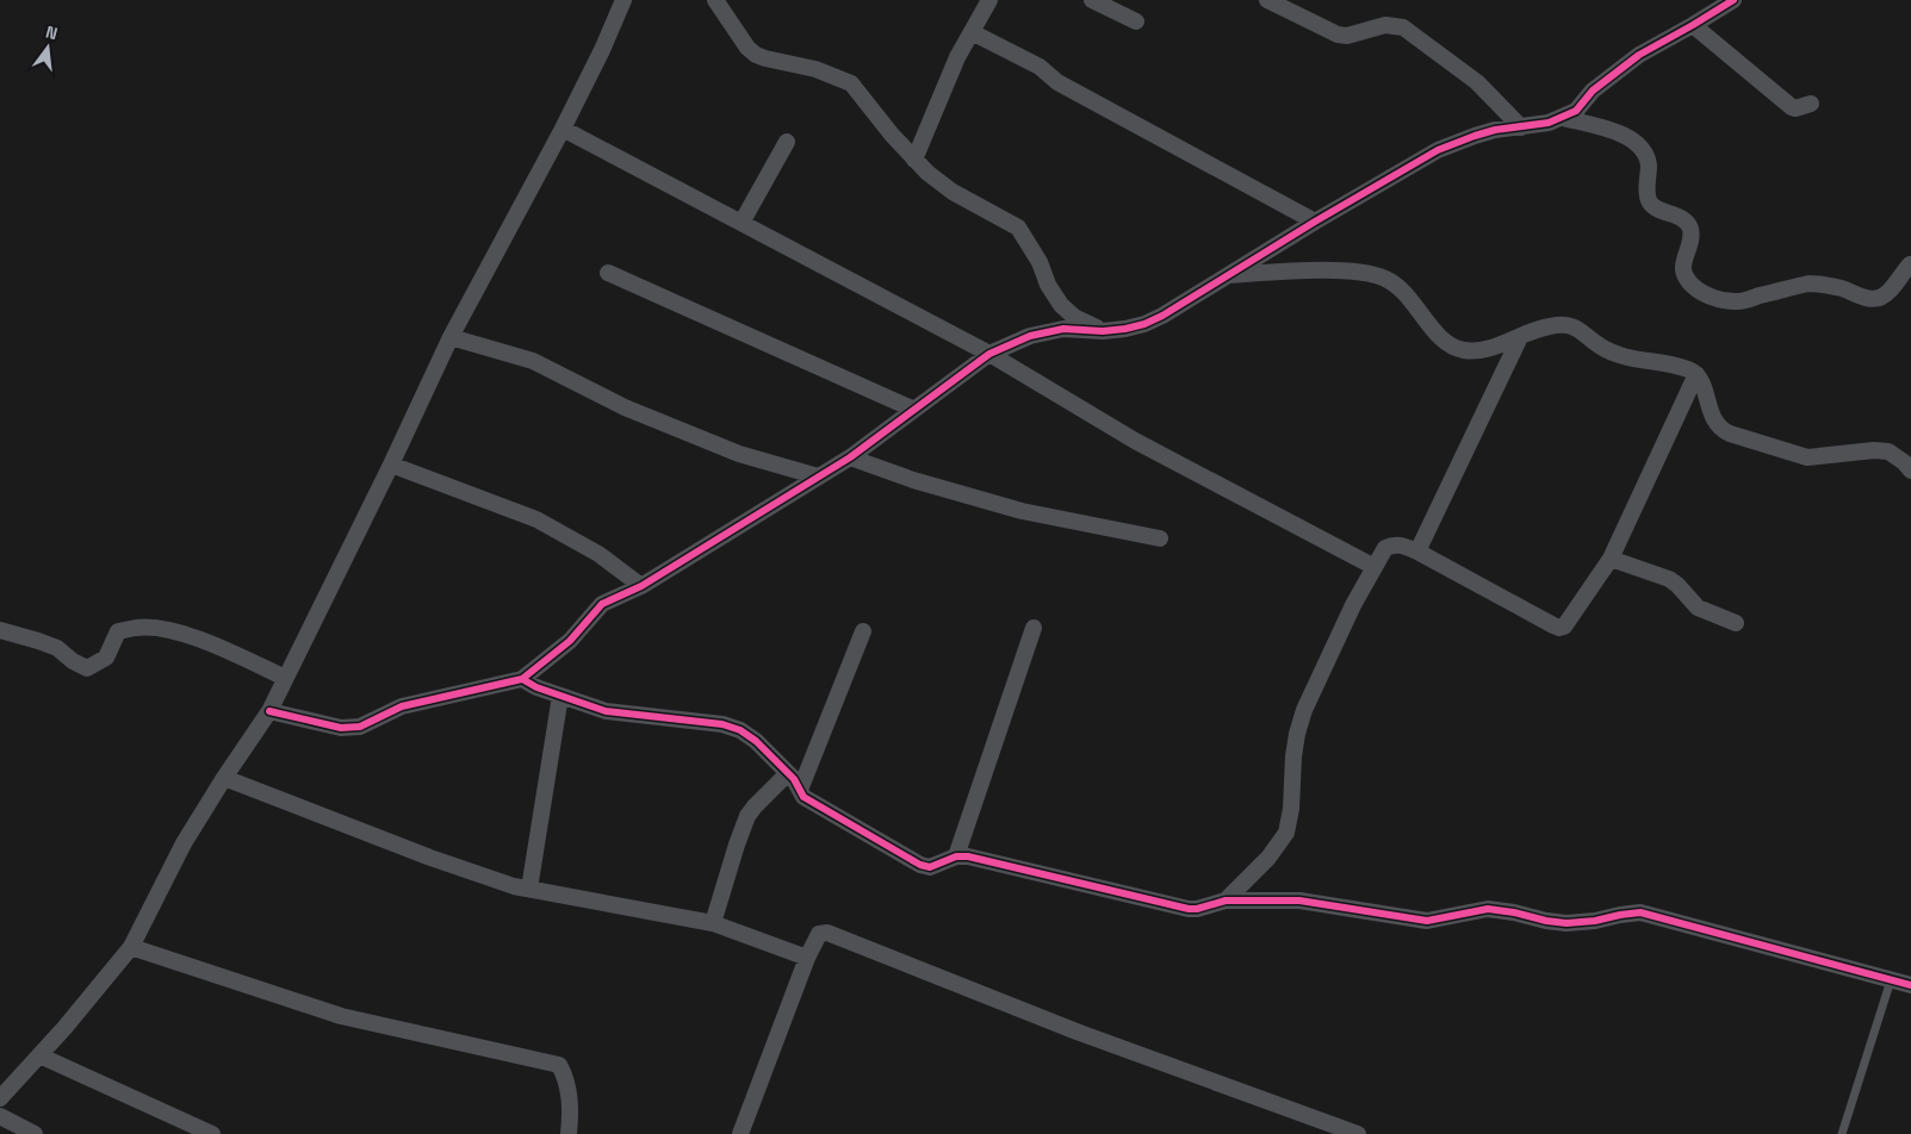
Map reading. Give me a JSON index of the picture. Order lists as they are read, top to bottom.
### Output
{
  "north": "top"
}
